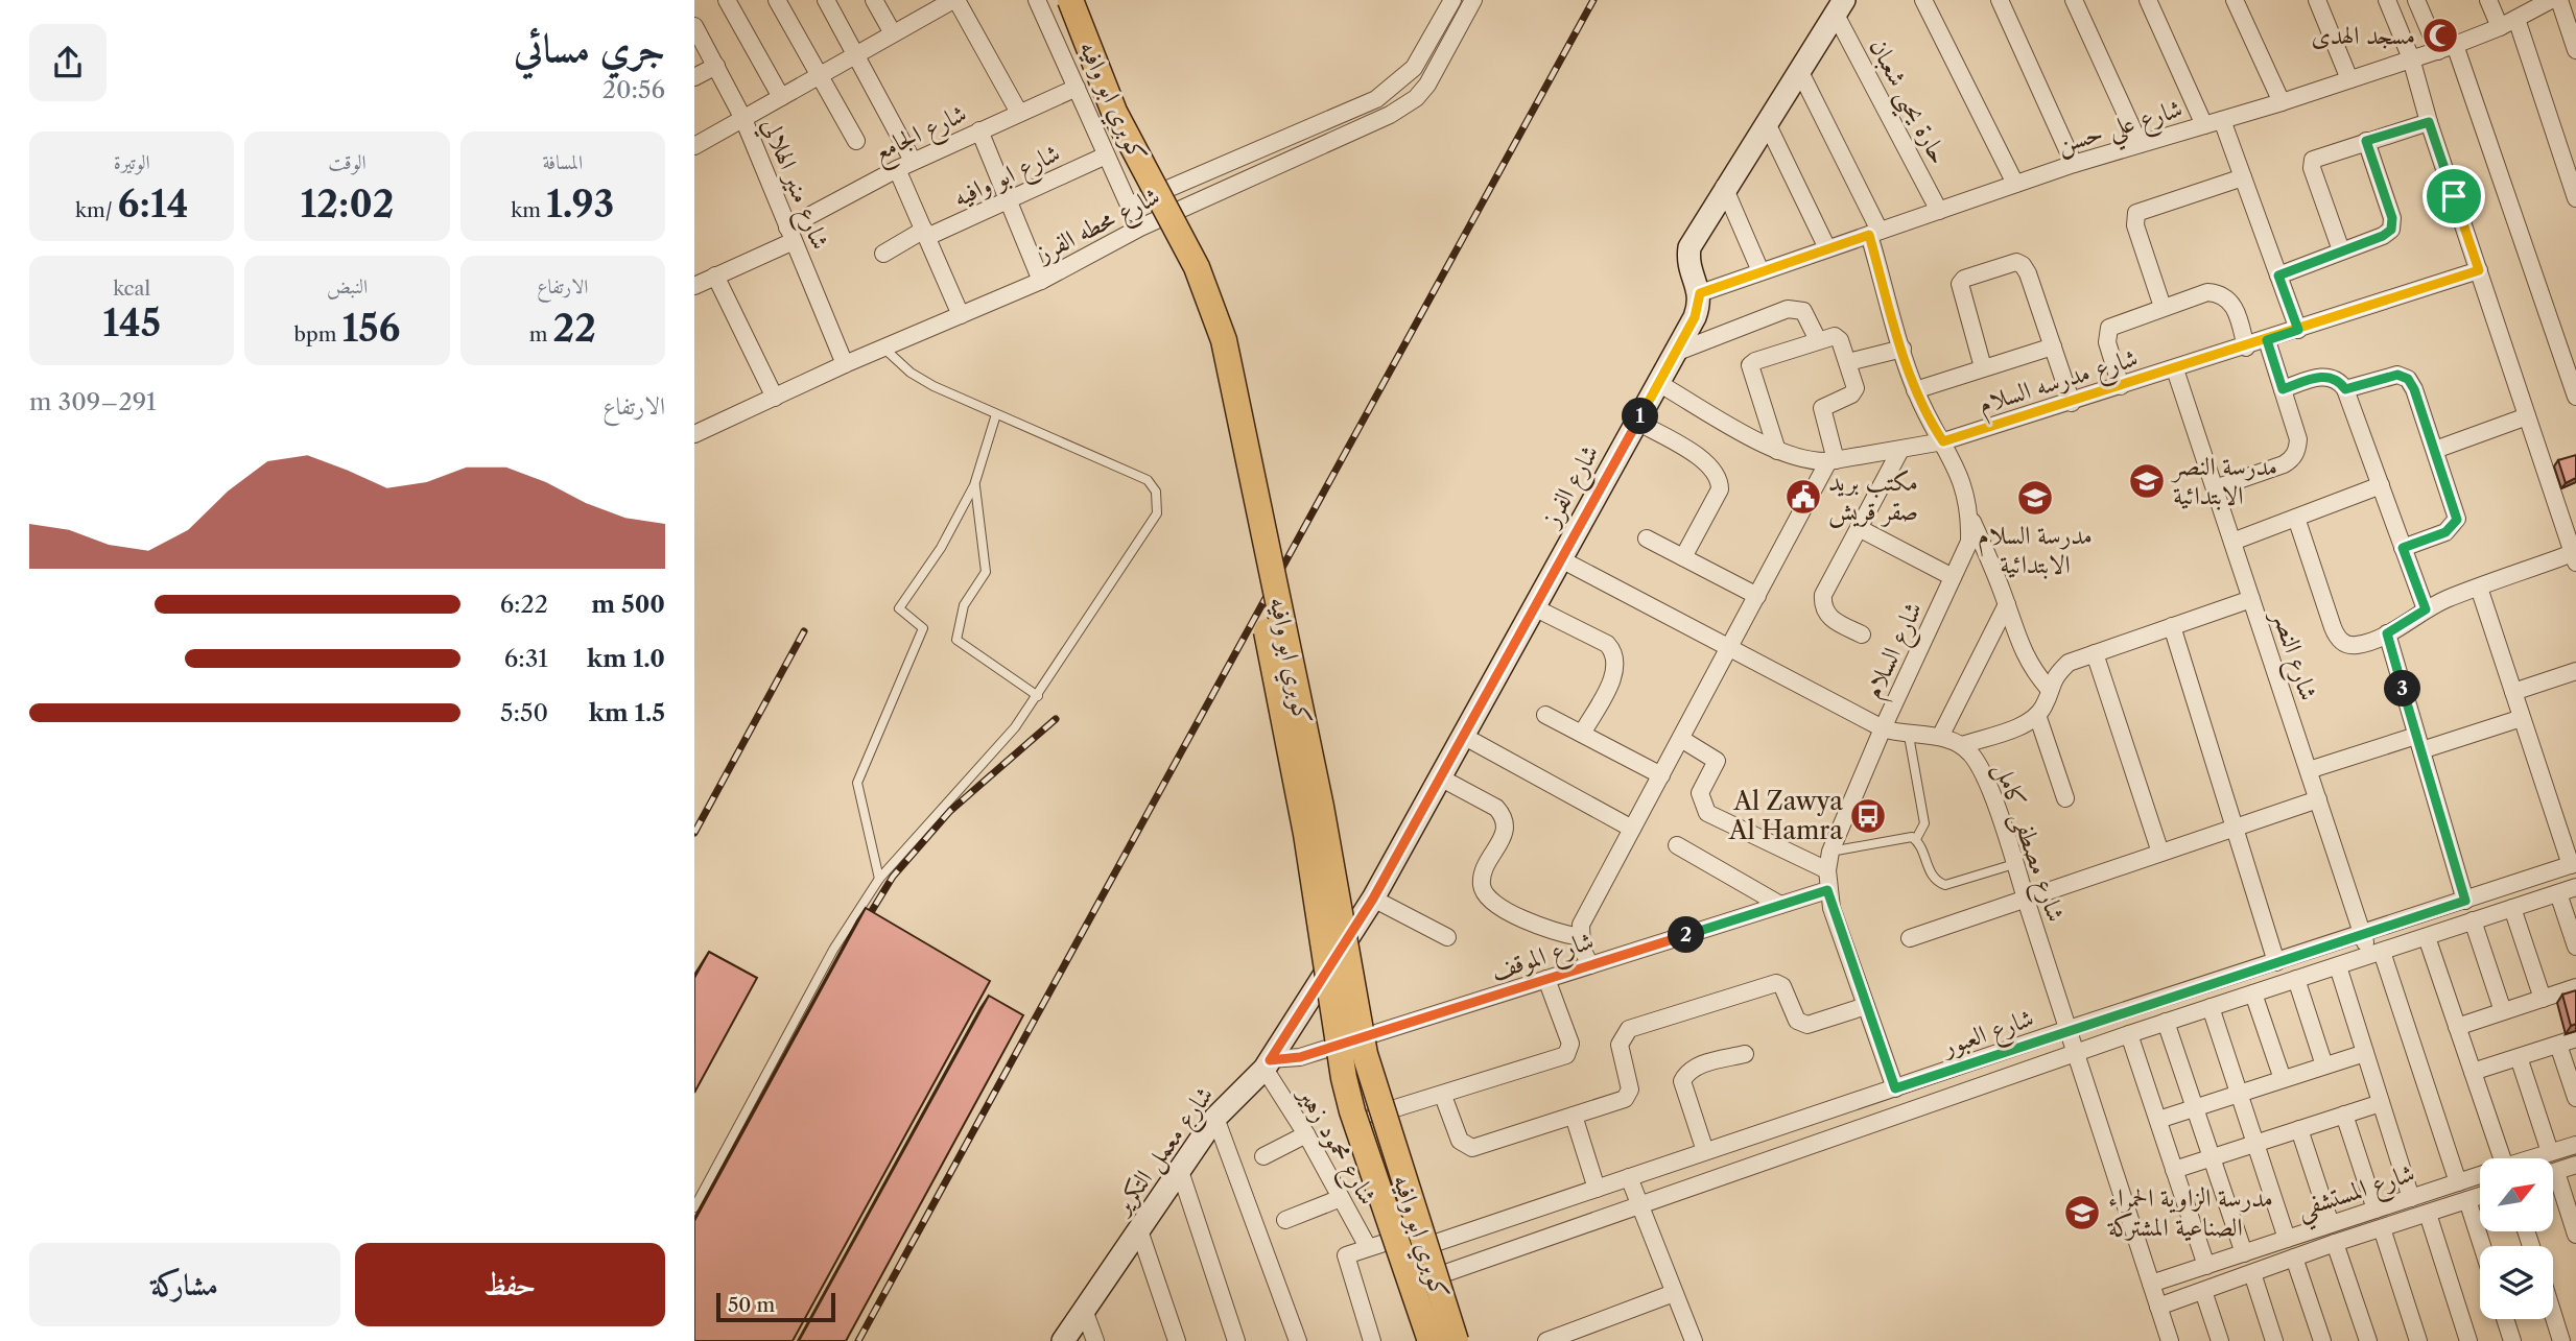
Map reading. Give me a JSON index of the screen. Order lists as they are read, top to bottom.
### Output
{
  "streets": {
    "main road": ["كوبري ابو وافيه"],
    "street": [
      "حارة يحيى شعبان",
      "شارع علي حسن",
      "شارع الجامع",
      "شارع ابو وافيه",
      "شارع منير الهلالي",
      "شارع محطه الفرز",
      "شارع مدرسه السلام",
      "شارع الفرز",
      "شارع السلام",
      "شارع النصر",
      "شارع مصطفى كامل",
      "شارع الموقف",
      "شارع العبور",
      "شارع محمود زهير",
      "شارع معمل التكرير",
      "شارع المستشفي"
    ]
  },
  "crossings": [
    ["حارة يحيى شعبان", "شارع علي حسن"],
    ["شارع علي حسن", "شارع الفرز"],
    ["شارع علي حسن", "شارع السلام"],
    ["شارع الجامع", "شارع منير الهلالي"],
    ["شارع منير الهلالي", "شارع محطه الفرز"],
    ["شارع مدرسه السلام", "شارع الفرز"],
    ["شارع مدرسه السلام", "شارع السلام"],
    ["شارع مدرسه السلام", "شارع النصر"],
    ["شارع الفرز", "شارع مصطفى كامل"],
    ["شارع الفرز", "شارع معمل التكرير"],
    ["شارع السلام", "شارع مصطفى كامل"],
    ["شارع السلام", "شارع الموقف"],
    ["شارع السلام", "شارع العبور"],
    ["شارع النصر", "شارع العبور"],
    ["شارع النصر", "شارع المستشفي"],
    ["شارع مصطفى كامل", "شارع العبور"],
    ["شارع مصطفى كامل", "شارع المستشفي"],
    ["شارع الموقف", "شارع محمود زهير"],
    ["شارع الموقف", "شارع معمل التكرير"],
    ["شارع العبور", "شارع محمود زهير"],
    ["شارع محمود زهير", "شارع معمل التكرير"]
  ],
  "places": {
    "mosque": ["مسجد الهدى"],
    "school or university": ["مدرسة النصر الابتدائية", "مدرسة السلام الابتدائية", "مدرسة الزاوية الحمراء الصناعية المشتركة"],
    "public building": ["مكتب بريد صقر قريش"],
    "bus stop": ["Al Zawya Al Hamra"]
  },
  "scale_bar": "50 m",
  "north": "top right",
  "page": {
    "heading": ["جري مسائي", "20:56"],
    "stats": [
      ["المسافة", "1.93 km"],
      ["الوقت", "12:02"],
      ["الوتيرة", "6:14 /km"],
      ["الارتفاع", "22 m"],
      ["النبض", "156 bpm"],
      ["kcal", "145"]
    ],
    "chart": ["الارتفاع", "291–309 m"],
    "pins": ["1", "3", "2"],
    "list": [
      {
        "name": "500 m",
        "note": "6:22"
      },
      {
        "name": "1.0 km",
        "note": "6:31"
      },
      {
        "name": "1.5 km",
        "note": "5:50"
      }
    ],
    "buttons": ["حفظ", "مشاركة"],
    "scale": "50 m"
  }
}
